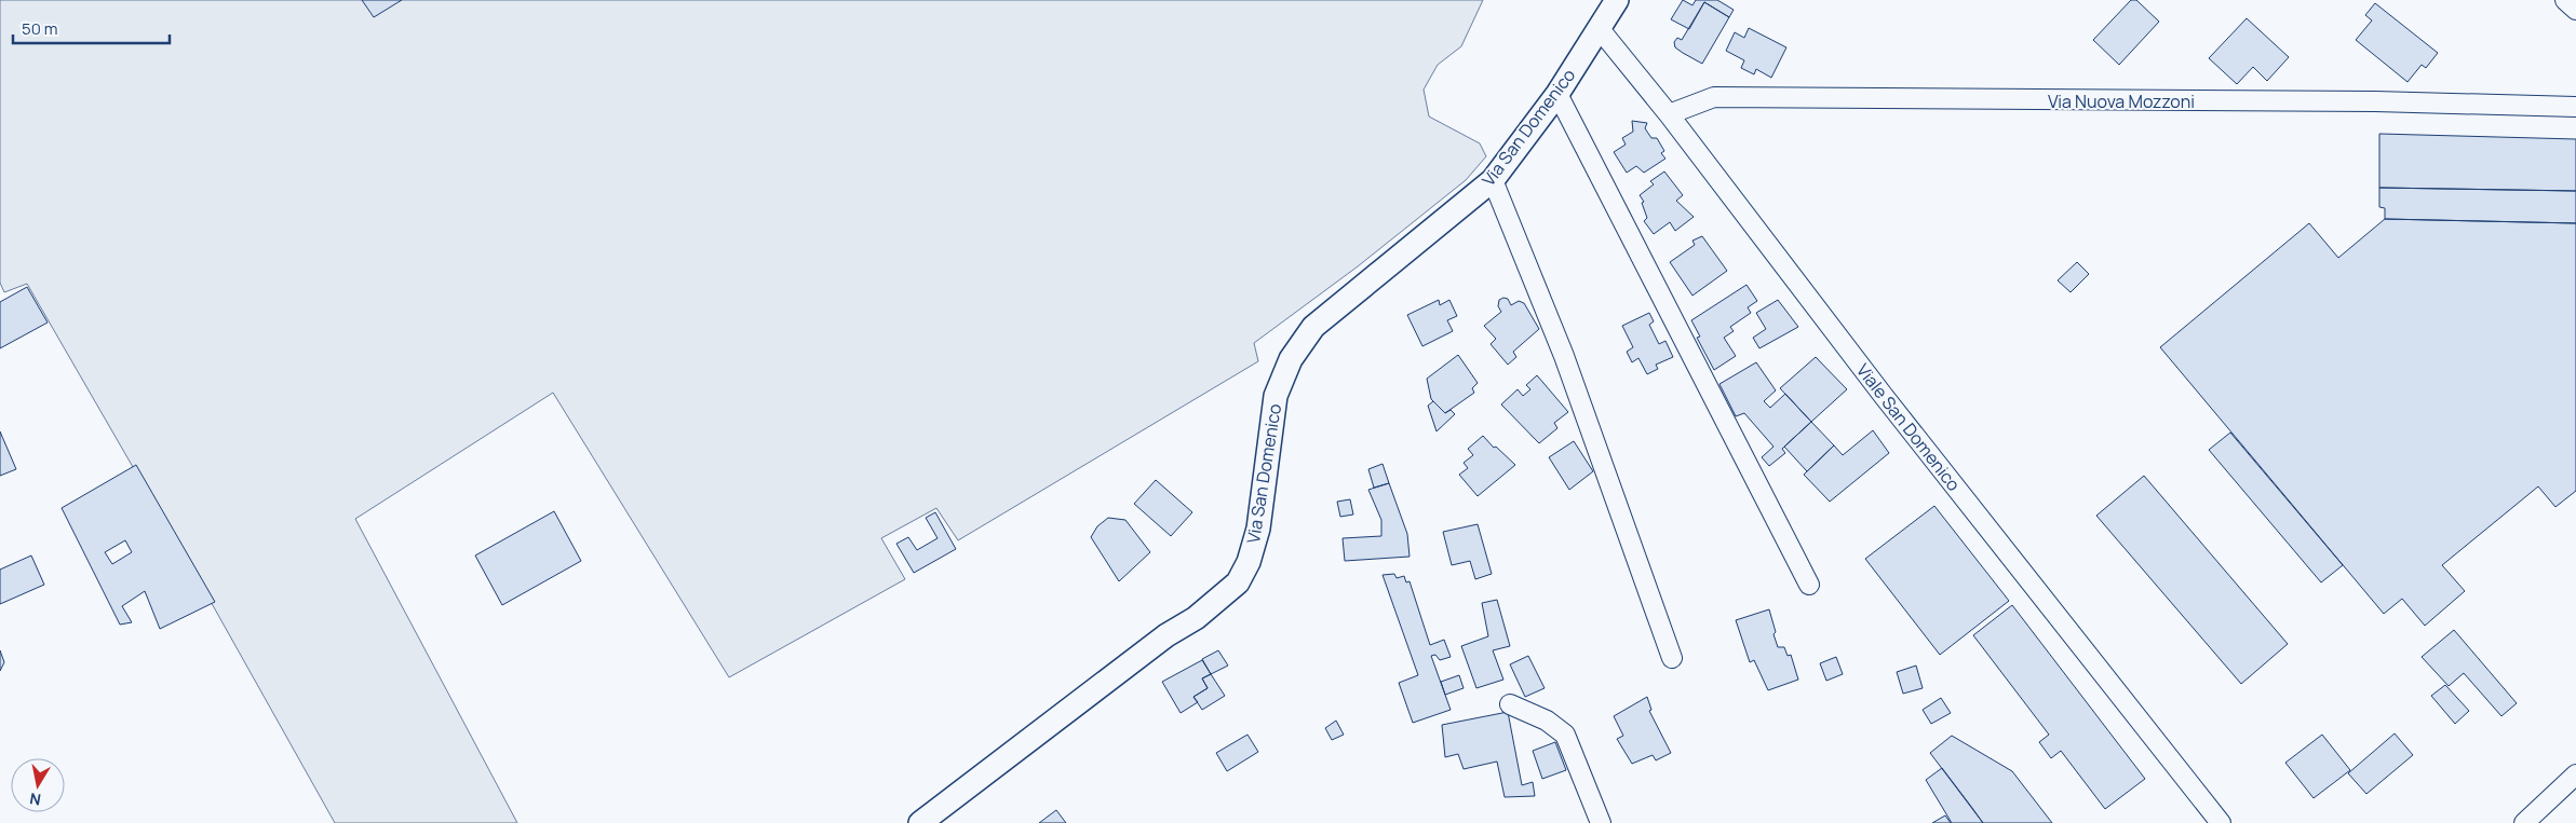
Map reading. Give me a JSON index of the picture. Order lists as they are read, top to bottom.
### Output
{
  "streets": {
    "street": ["Via Nuova Mozzoni", "Via San Domenico", "Viale San Domenico"]
  },
  "crossings": [
    ["Via Nuova Mozzoni", "Viale San Domenico"],
    ["Via San Domenico", "Viale San Domenico"]
  ],
  "scale_bar": "50 m",
  "north": "bottom"
}
